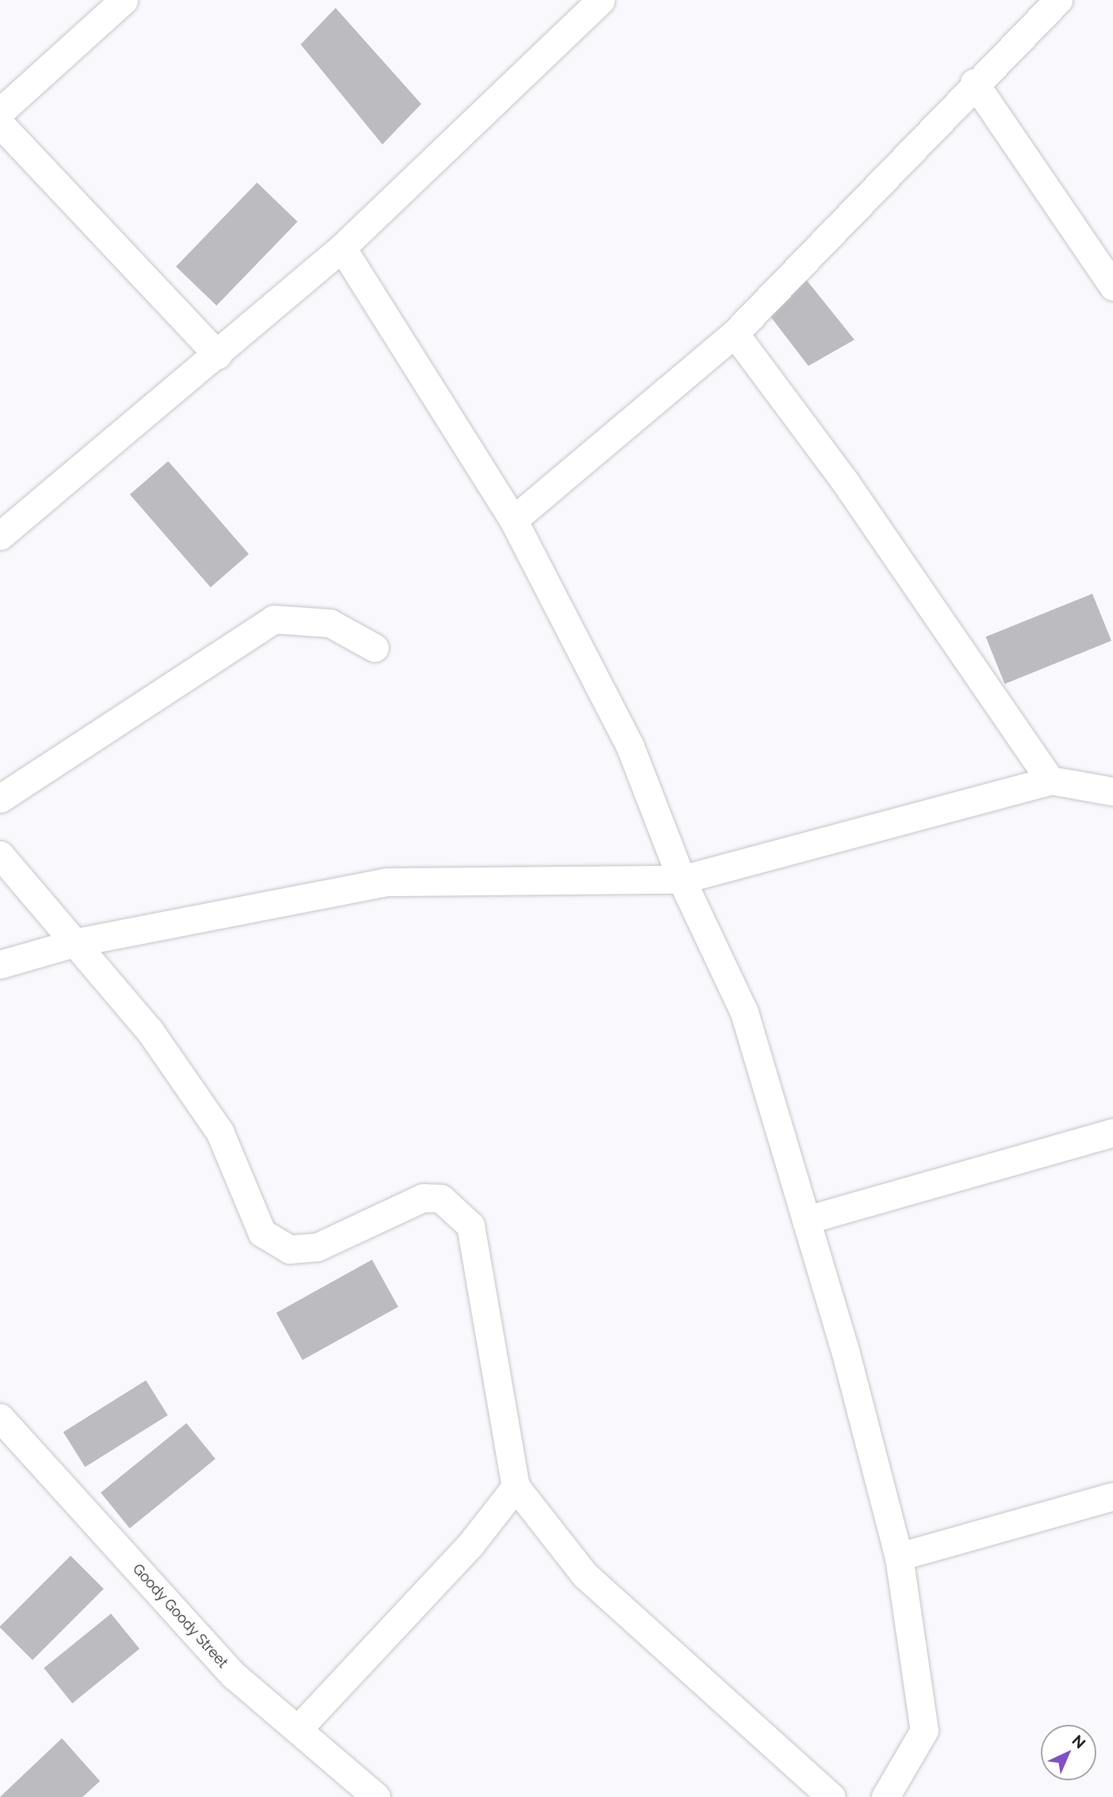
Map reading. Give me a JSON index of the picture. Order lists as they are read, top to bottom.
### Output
{
  "streets": {
    "street": ["Goody Goody Street"]
  },
  "north": "top right"
}
